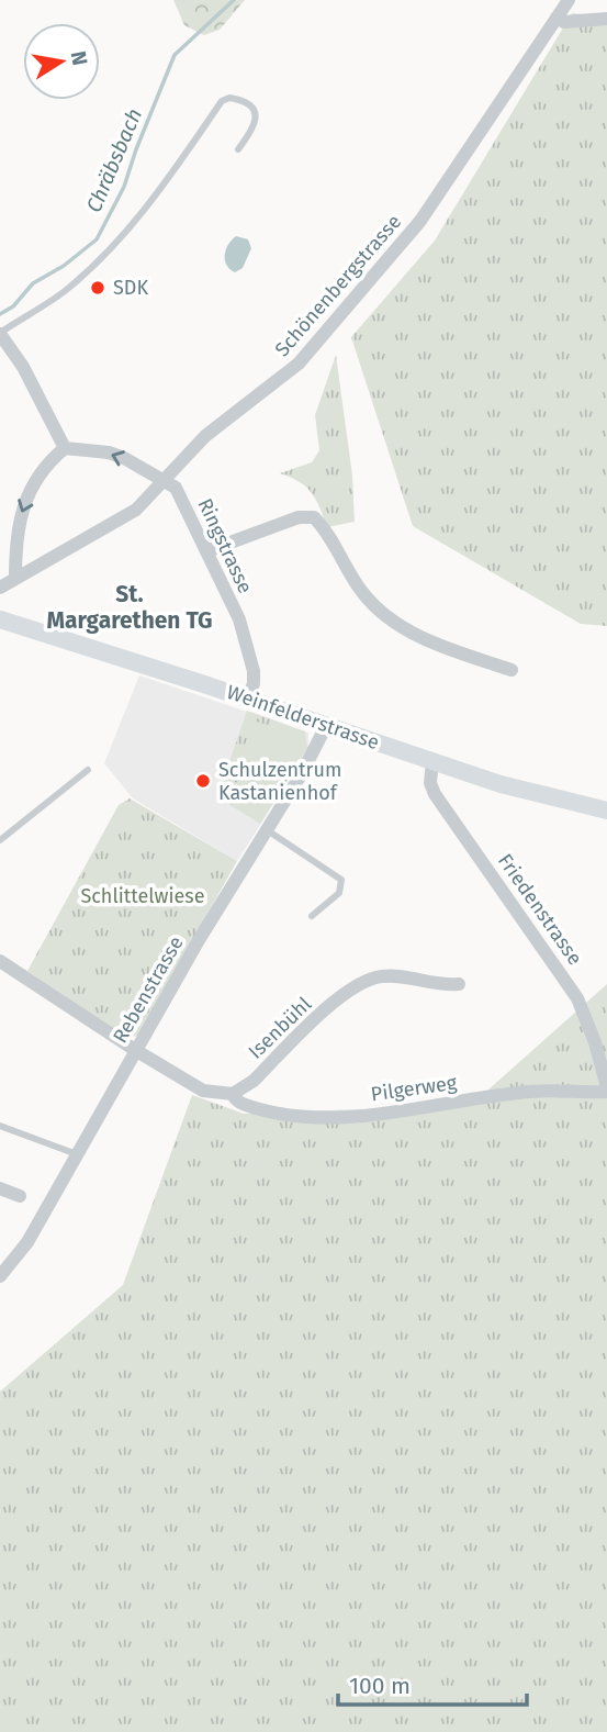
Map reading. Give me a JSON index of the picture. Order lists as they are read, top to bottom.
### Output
{
  "streets": {
    "main road": ["Weinfelderstrasse"],
    "street": [
      "Schönenbergstrasse",
      "Ringstrasse",
      "Friedenstrasse",
      "Rebenstrasse",
      "Isenbühl",
      "Pilgerweg"
    ]
  },
  "crossings": [
    ["Schönenbergstrasse", "Ringstrasse"],
    ["Ringstrasse", "Weinfelderstrasse"],
    ["Weinfelderstrasse", "Friedenstrasse"],
    ["Weinfelderstrasse", "Rebenstrasse"],
    ["Friedenstrasse", "Pilgerweg"],
    ["Isenbühl", "Pilgerweg"]
  ],
  "districts": ["St. Margarethen TG"],
  "water": ["Chräbsbach"],
  "parks": ["Schlittelwiese"],
  "places": ["SDK", "Schulzentrum Kastanienhof"],
  "scale_bar": "100 m",
  "north": "right"
}
